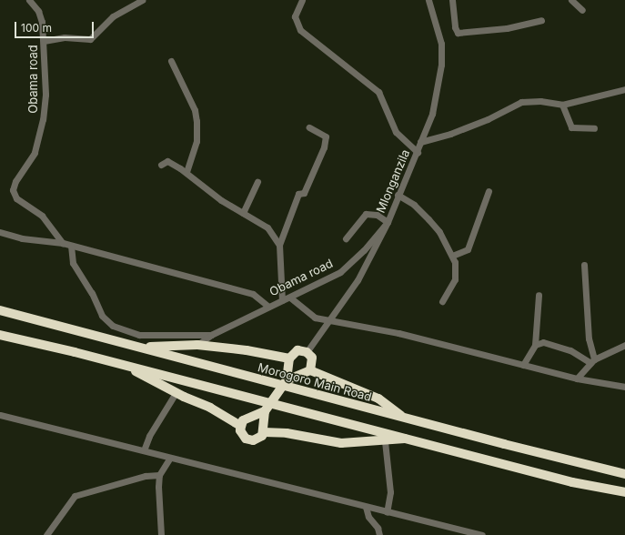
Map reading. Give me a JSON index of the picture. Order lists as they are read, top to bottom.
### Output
{
  "streets": {
    "highway": ["Morogoro Main Road"],
    "street": ["Obama road", "Mlonganzila"]
  },
  "crossings": [
    ["Obama road", "Mlonganzila"]
  ],
  "scale_bar": "100 m"
}
